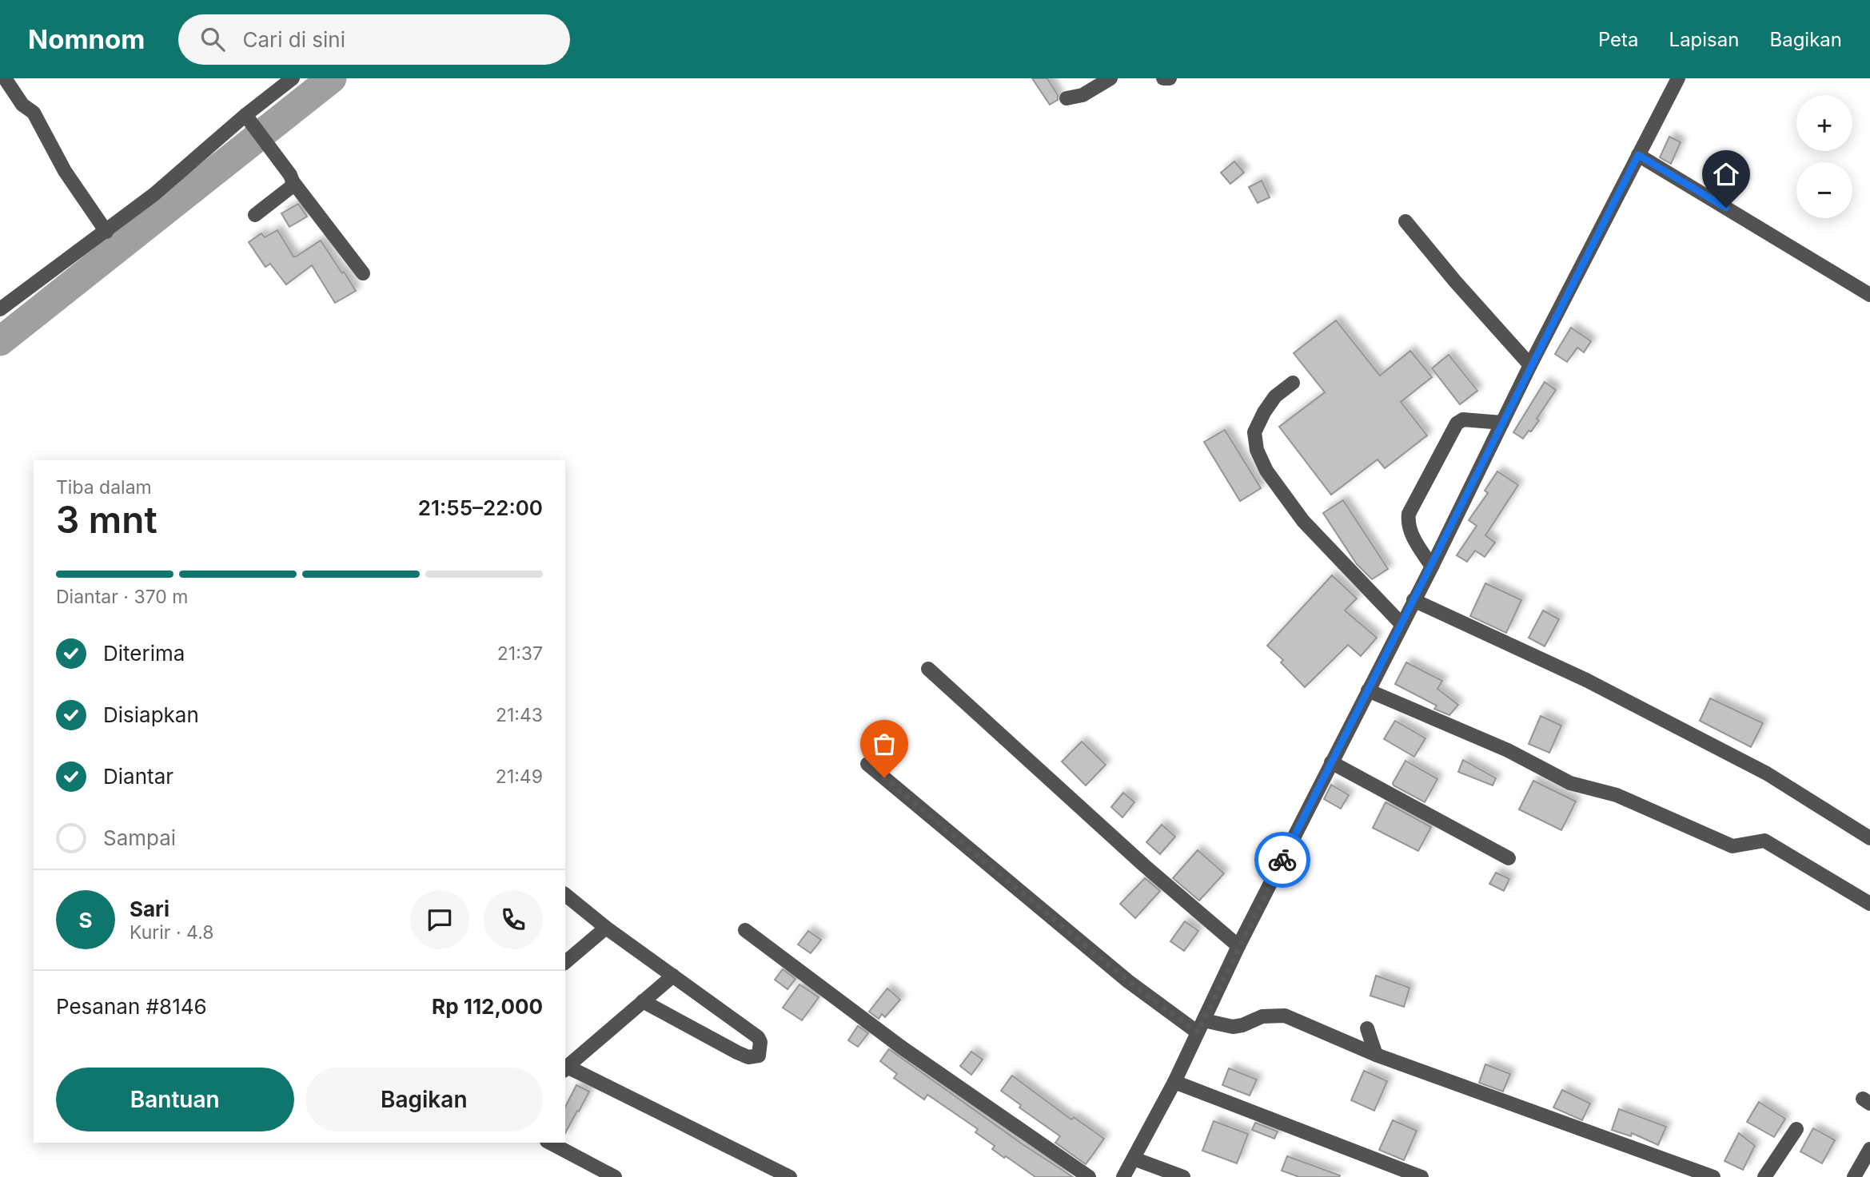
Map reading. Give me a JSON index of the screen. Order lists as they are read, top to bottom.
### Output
{
  "page": {
    "header": "Nomnom",
    "search": "Cari di sini",
    "nav": ["Peta", "Lapisan", "Bagikan"],
    "map_buttons": ["+", "−"],
    "heading": ["3 mnt", "Tiba dalam", "21:55–22:00"],
    "panel": [
      "Sari",
      "Kurir · 4.8",
      "Pesanan #8146",
      "Rp 112,000"
    ],
    "bar": "Diantar · 370 m",
    "list": [
      ["Diterima", "21:37"],
      ["Disiapkan", "21:43"],
      ["Diantar", "21:49"],
      "Sampai"
    ],
    "round": "S",
    "buttons": ["Bantuan", "Bagikan"]
  }
}
